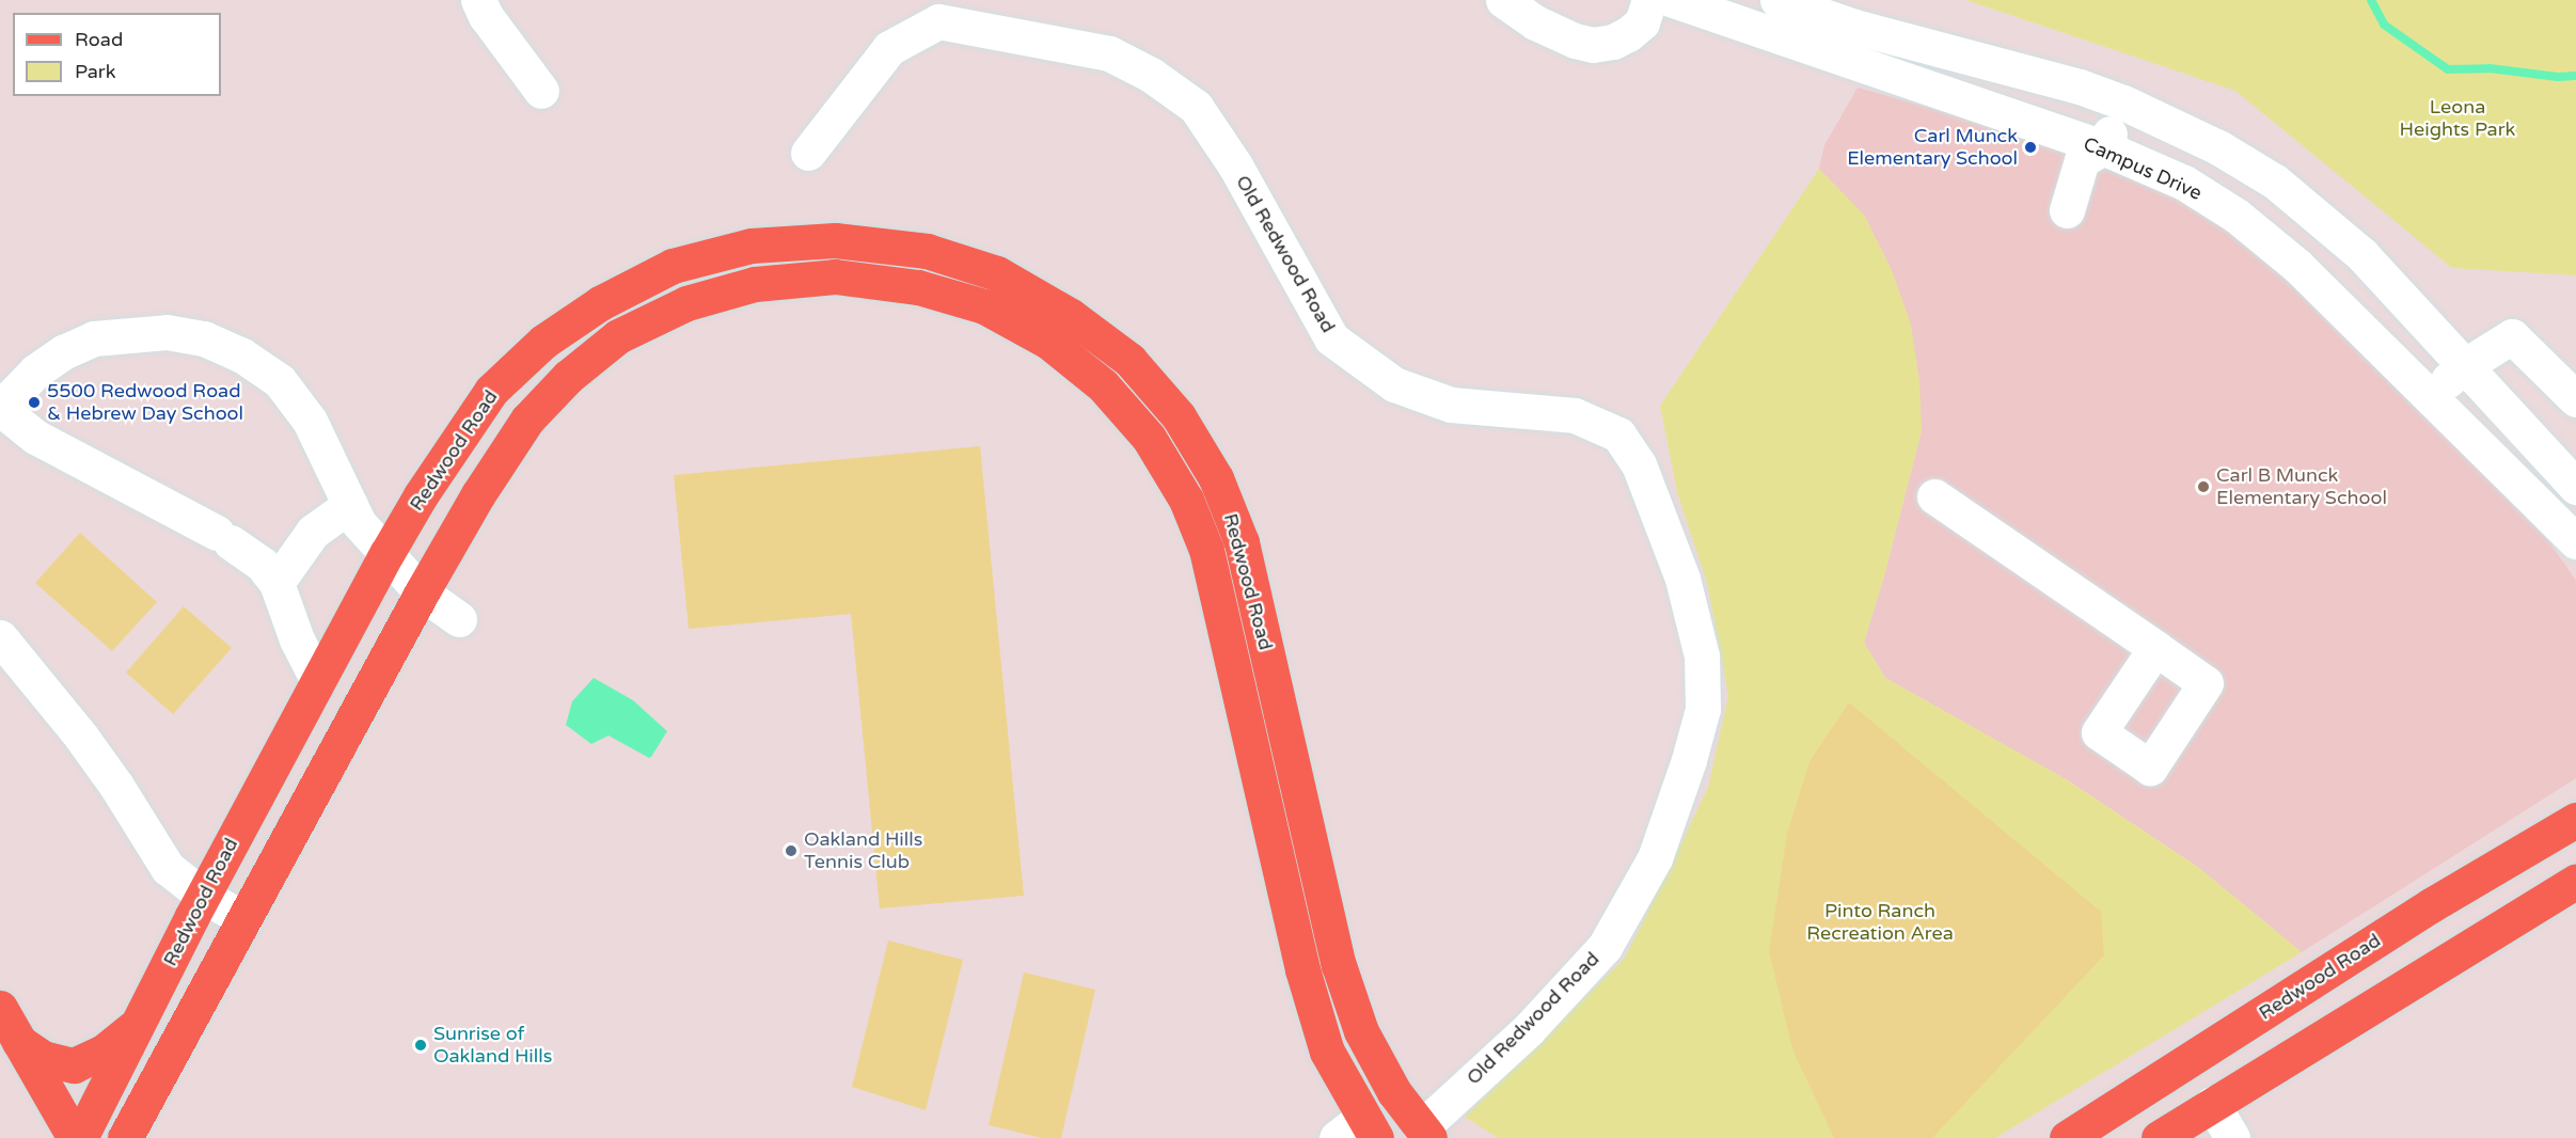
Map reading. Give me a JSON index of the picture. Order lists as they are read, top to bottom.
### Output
{
  "streets": {
    "main road": ["Redwood Road"],
    "street": ["Campus Drive", "Old Redwood Road"]
  },
  "crossings": [
    ["Old Redwood Road", "Redwood Road"]
  ],
  "parks": ["Leona Heights Park", "Pinto Ranch Recreation Area"],
  "places": [
    "Carl Munck Elementary School",
    "5500 Redwood Road & Hebrew Day School",
    "Carl B Munck Elementary School",
    "Oakland Hills Tennis Club",
    "Sunrise of Oakland Hills"
  ],
  "legend": ["Road", "Park"]
}
